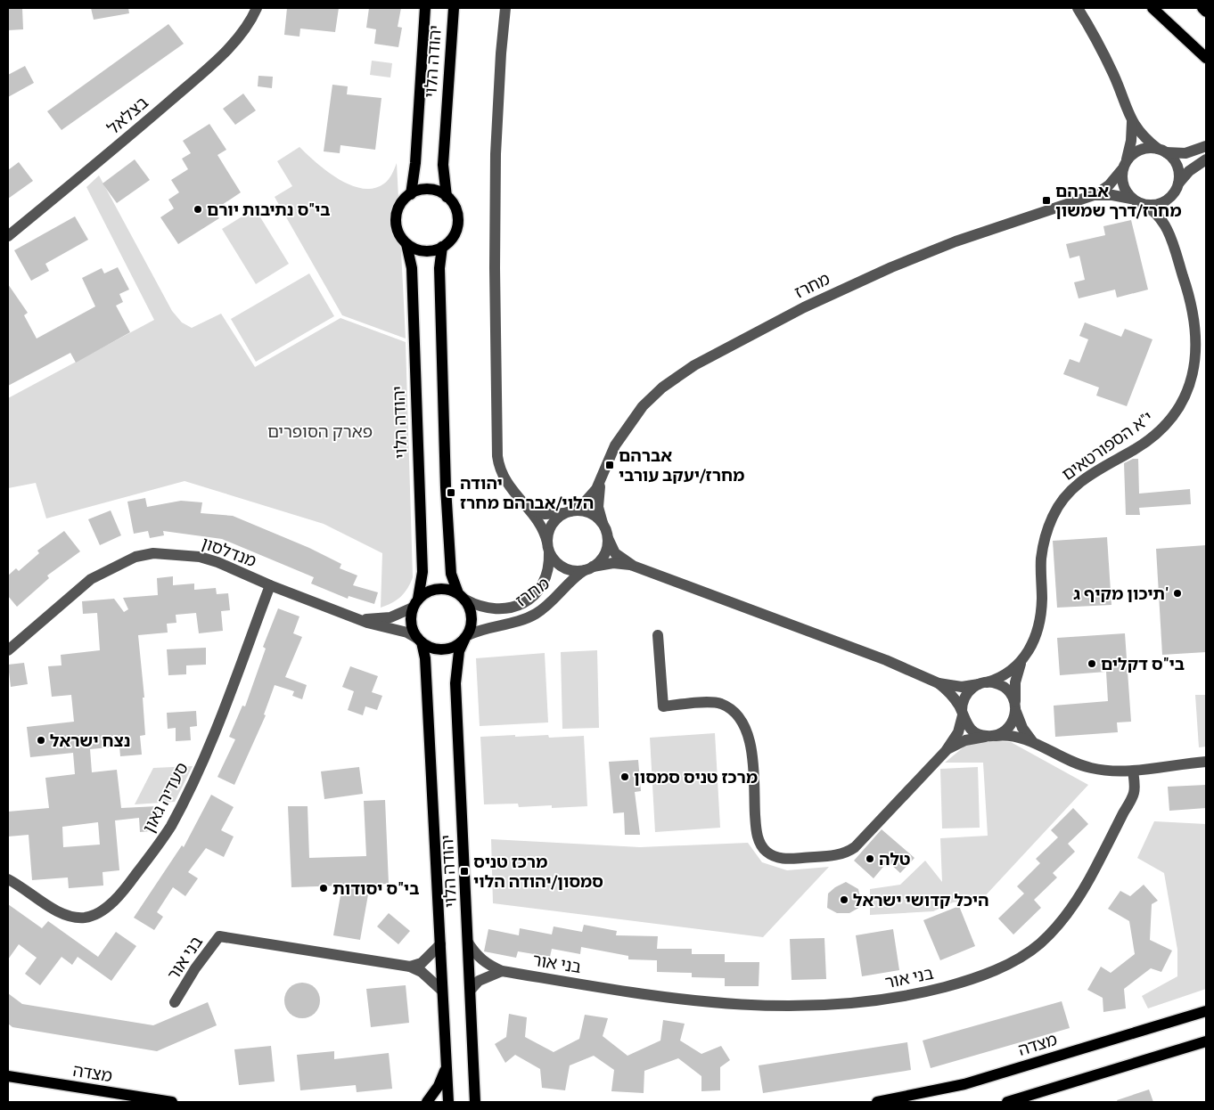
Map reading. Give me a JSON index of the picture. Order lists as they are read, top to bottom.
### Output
{
  "streets": {
    "main road": ["יהודה הלוי", "מצדה"],
    "street": [
      "בצלאל",
      "מחרז",
      "י\"א הספורטאים",
      "מנדלסון",
      "סעדיה גאון",
      "בני אור"
    ]
  },
  "crossings": [
    ["יהודה הלוי", "מחרז"],
    ["יהודה הלוי", "מנדלסון"],
    ["יהודה הלוי", "בני אור"],
    ["מחרז", "מנדלסון"],
    ["מנדלסון", "סעדיה גאון"]
  ],
  "parks": ["פארק הסופרים"],
  "places": {
    "transit": [
      "אברהם מחרז/דרך שמשון",
      "אברהם מחרז/יעקב עורבי",
      "יהודה הלוי/אברהם מחרז",
      "מרכז טניס סמסון/יהודה הלוי"
    ],
    "other": [
      "בי\"ס נתיבות יורם",
      "תיכון מקיף ג'",
      "בי\"ס דקלים",
      "נצח ישראל",
      "מרכז טניס סמסון",
      "טלה",
      "בי\"ס יסודות",
      "היכל קדושי ישראל"
    ]
  }
}
